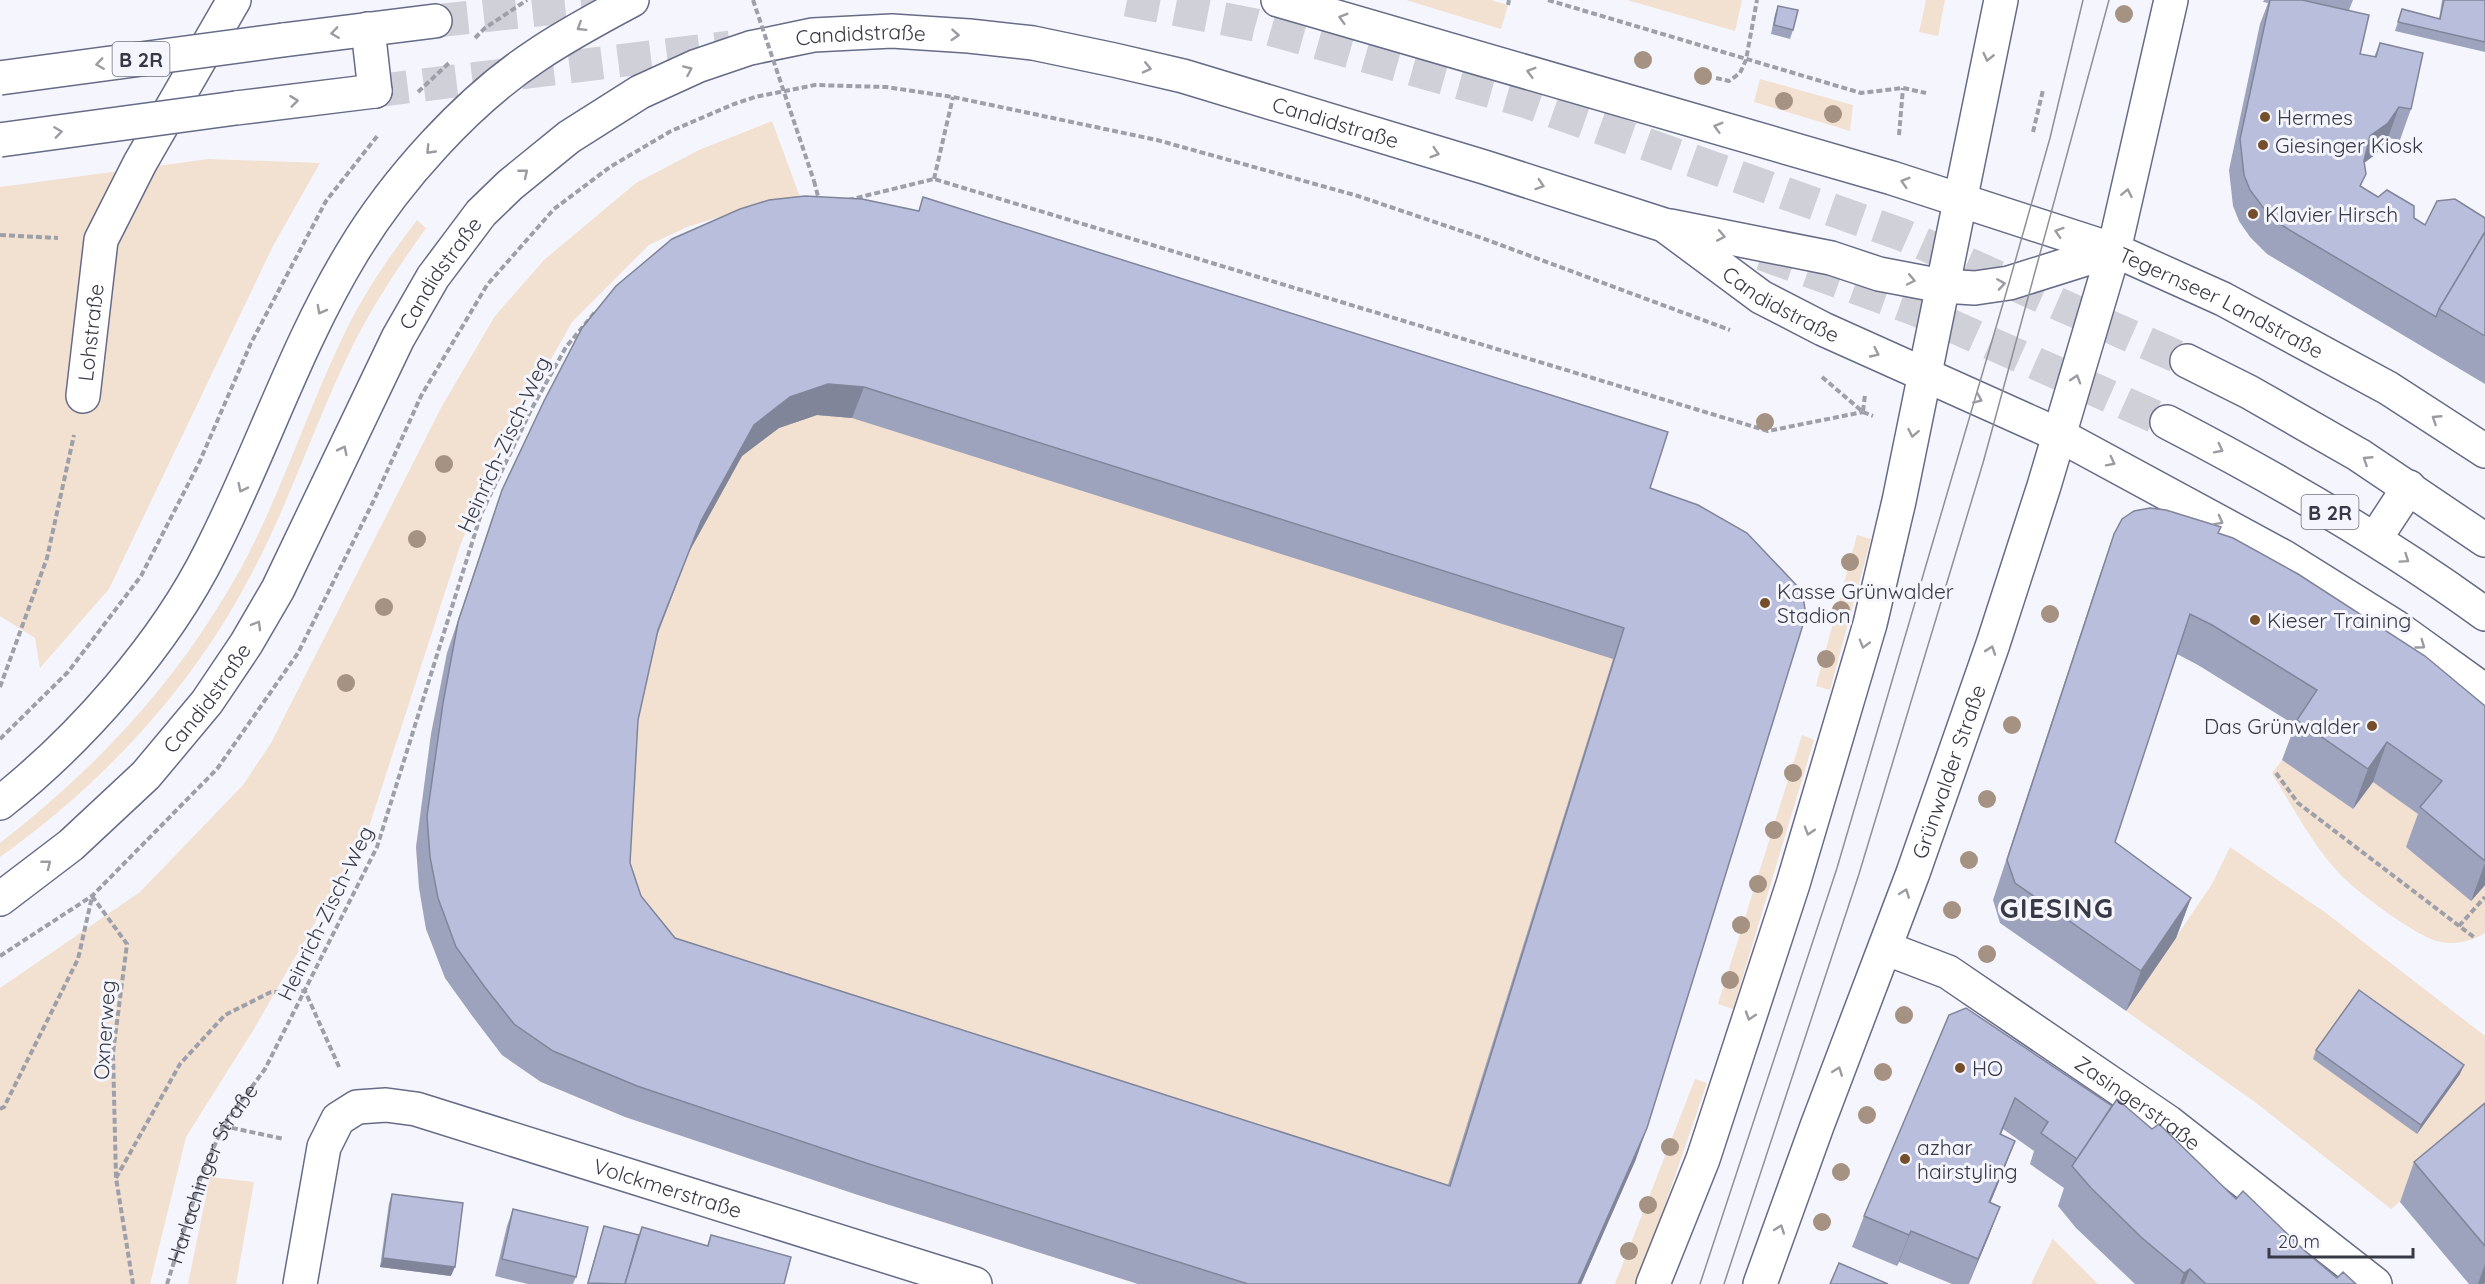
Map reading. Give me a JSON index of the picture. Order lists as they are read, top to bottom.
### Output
{
  "streets": {
    "main road": [
      "Candidstraße",
      "B 2R",
      "Tegernseer Landstraße",
      "Lohstraße",
      "Grünwalder Straße",
      "Zasingerstraße",
      "Volckmerstraße"
    ],
    "path": ["Heinrich-Zisch-Weg", "Oxnerweg", "Harlachinger Straße"]
  },
  "crossings": [
    ["Candidstraße", "Grünwalder Straße"],
    ["Tegernseer Landstraße", "Grünwalder Straße"],
    ["Heinrich-Zisch-Weg", "Harlachinger Straße"],
    ["Grünwalder Straße", "Zasingerstraße"]
  ],
  "one_way": ["Candidstraße"],
  "districts": ["GIESING"],
  "places": [
    "Hermes",
    "Giesinger Kiosk",
    "Klavier Hirsch",
    "Kasse Grünwalder Stadion",
    "Kieser Training",
    "Das Grünwalder",
    "HO",
    "azhar hairstyling"
  ],
  "scale_bar": "20 m"
}
